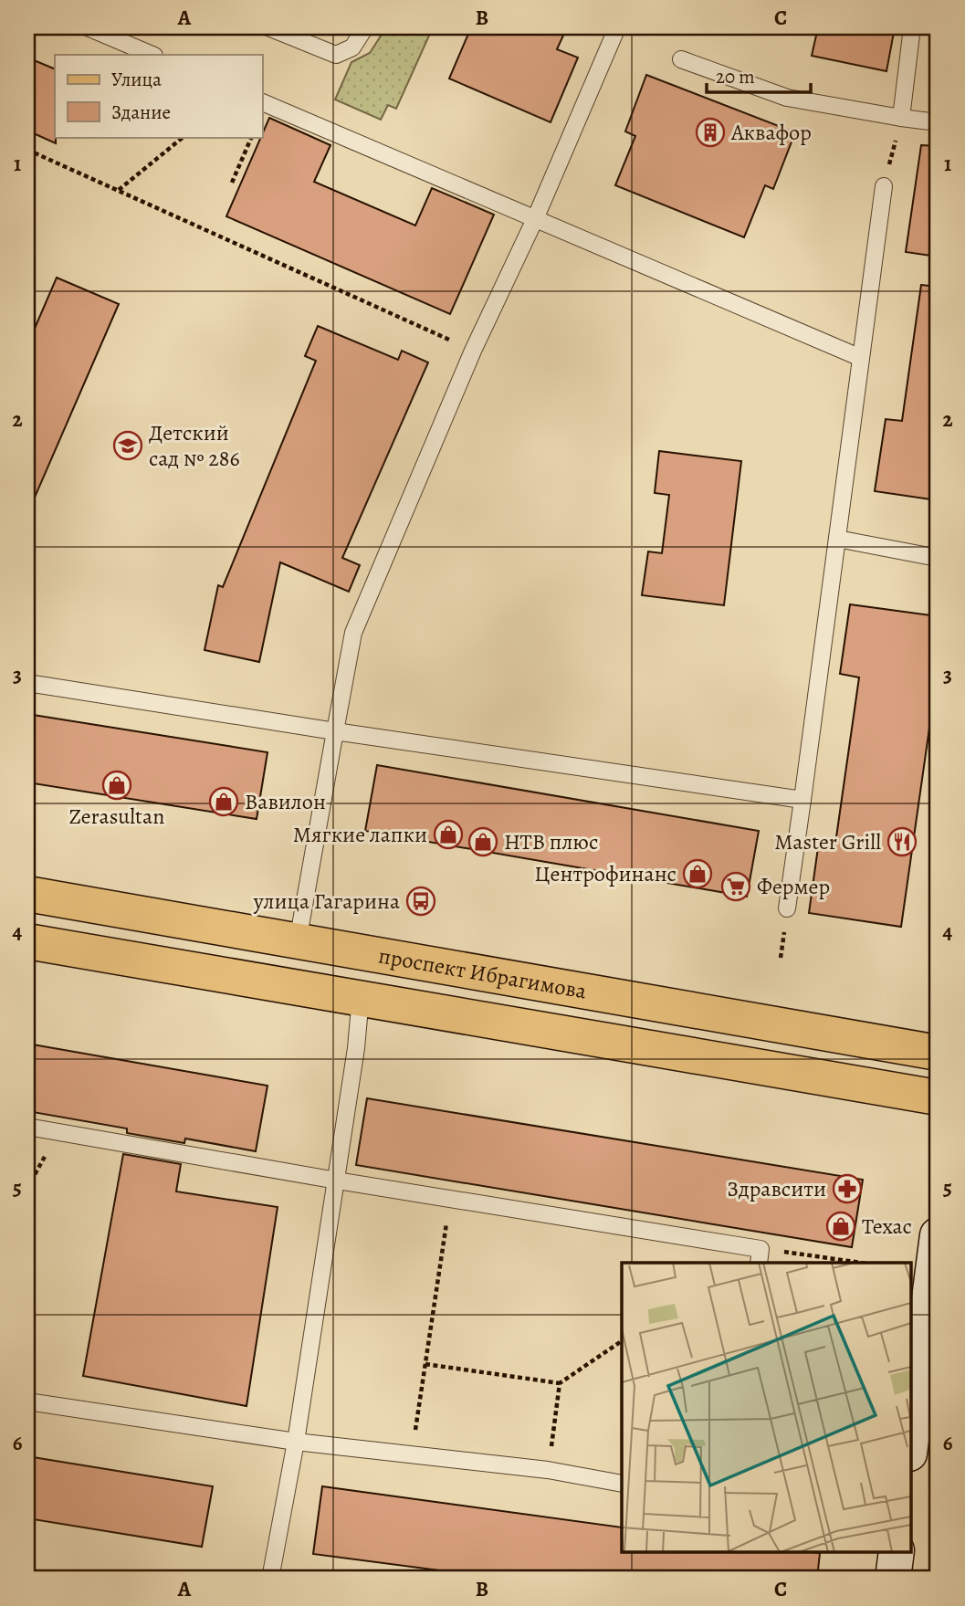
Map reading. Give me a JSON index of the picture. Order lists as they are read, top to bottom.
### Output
{
  "streets": {
    "main road": ["проспект Ибрагимова"]
  },
  "places": {
    "building": ["Аквафор"],
    "school or university": ["Детский сад № 286"],
    "shop": [
      "Zerasultan",
      "Вавилон",
      "Мягкие лапки",
      "НТВ плюс",
      "Центрофинанс",
      "Техас"
    ],
    "restaurant": ["Master Grill"],
    "supermarket": ["Фермер"],
    "bus stop": ["улица Гагарина"],
    "pharmacy": ["Здравсити"]
  },
  "legend": ["Улица", "Здание"],
  "scale_bar": "20 m",
  "grid": {
    "columns": ["A", "B", "C"],
    "rows": [
      "1",
      "2",
      "3",
      "4",
      "5",
      "6"
    ]
  }
}
